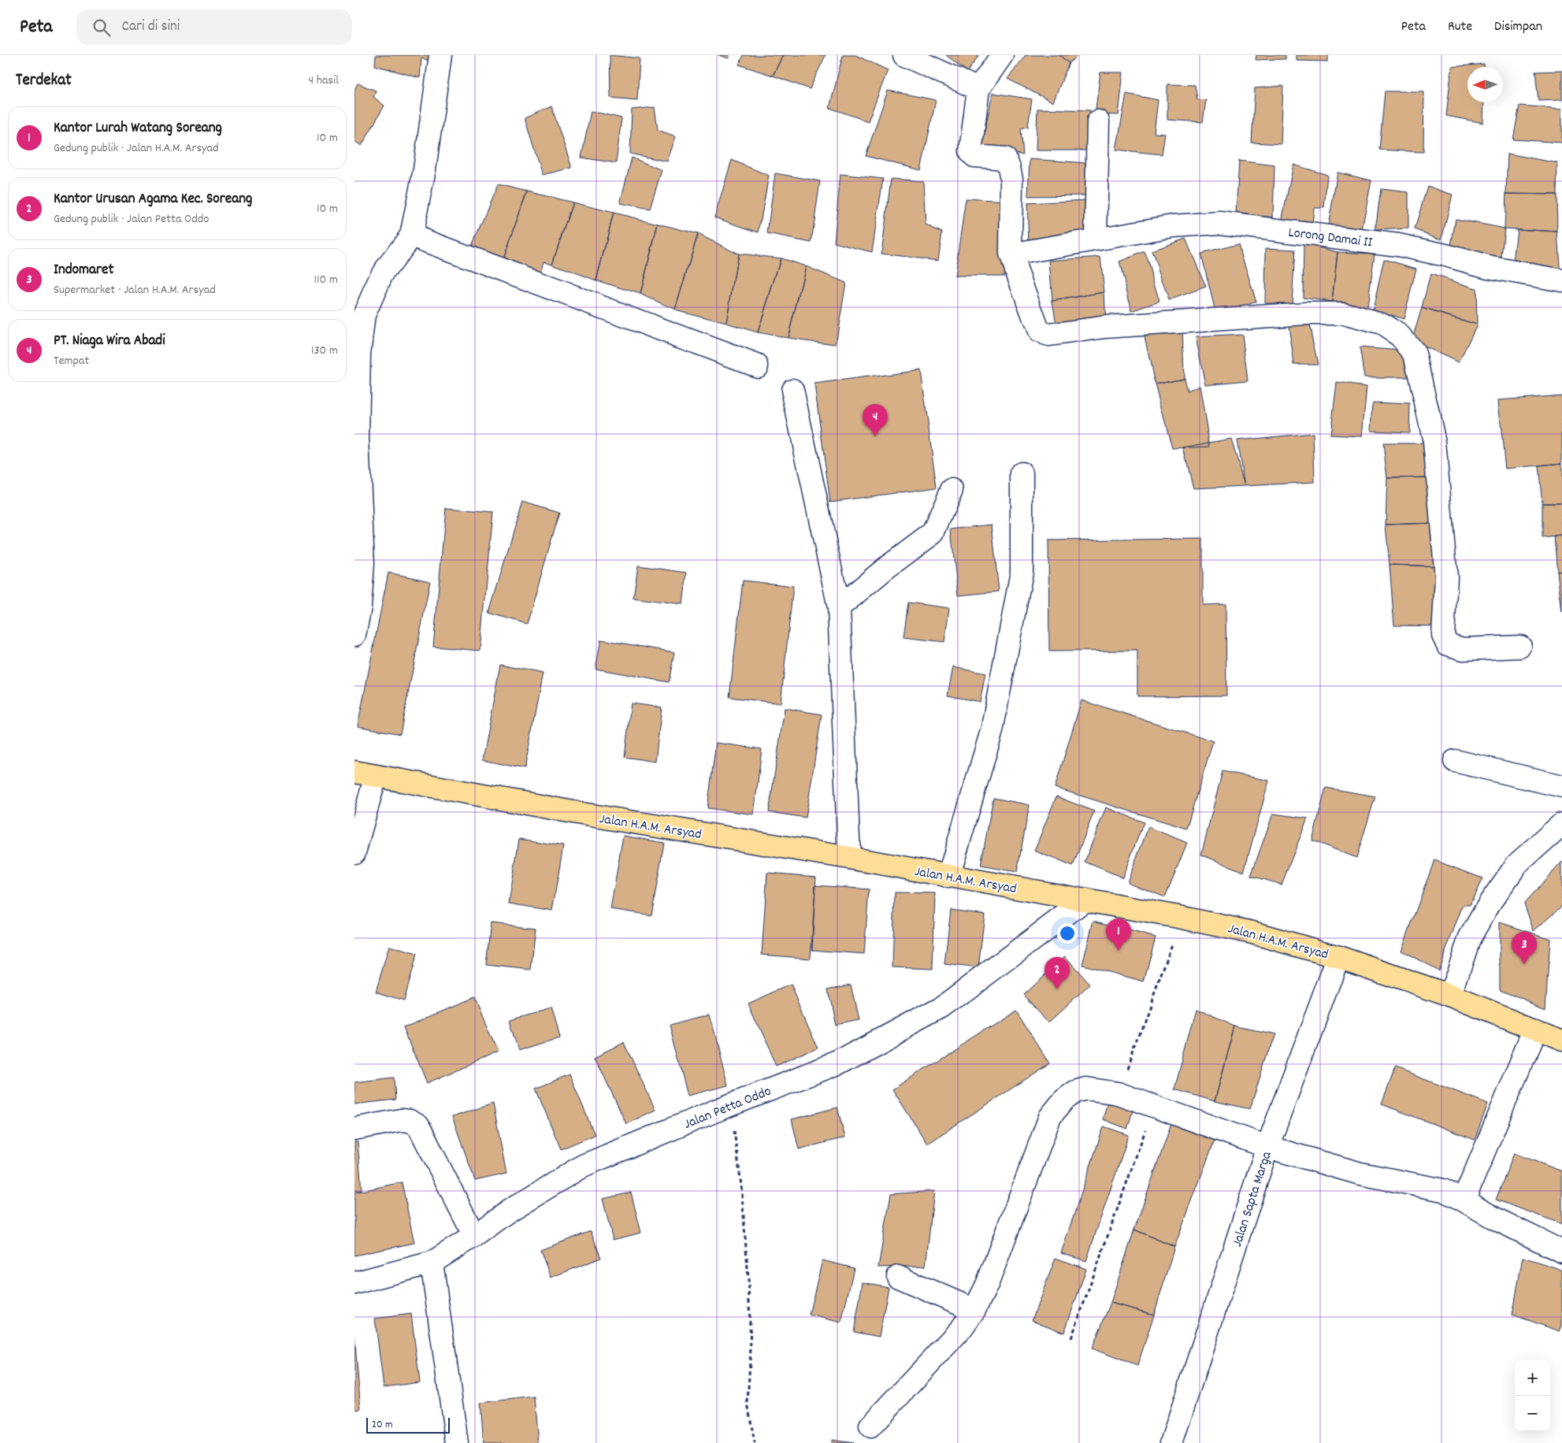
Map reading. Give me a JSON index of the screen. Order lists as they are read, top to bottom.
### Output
{
  "streets": {
    "highway": ["Jalan H.A.M. Arsyad"],
    "street": ["Lorong Damai II", "Jalan Petta Oddo", "Jalan Sapta Marga"]
  },
  "crossings": [
    ["Jalan H.A.M. Arsyad", "Jalan Petta Oddo"],
    ["Jalan H.A.M. Arsyad", "Jalan Sapta Marga"]
  ],
  "scale_bar": "20 m",
  "north": "left",
  "page": {
    "header": "Peta",
    "search": "Cari di sini",
    "nav": ["Peta", "Rute", "Disimpan"],
    "heading": ["Terdekat", "4 hasil"],
    "list": [
      {
        "mark": "1",
        "name": "Kantor Lurah Watang Soreang",
        "note": "Gedung publik · Jalan H.A.M. Arsyad",
        "value": "10 m"
      },
      {
        "mark": "2",
        "name": "Kantor Urusan Agama Kec. Soreang",
        "note": "Gedung publik · Jalan Petta Oddo",
        "value": "10 m"
      },
      {
        "mark": "3",
        "name": "Indomaret",
        "note": "Supermarket · Jalan H.A.M. Arsyad",
        "value": "110 m"
      },
      {
        "mark": "4",
        "name": "PT. Niaga Wira Abadi",
        "note": "Tempat",
        "value": "130 m"
      }
    ],
    "pins": [
      "4",
      "1",
      "3",
      "2"
    ],
    "map_buttons": ["+", "−"],
    "scale": "20 m"
  }
}
